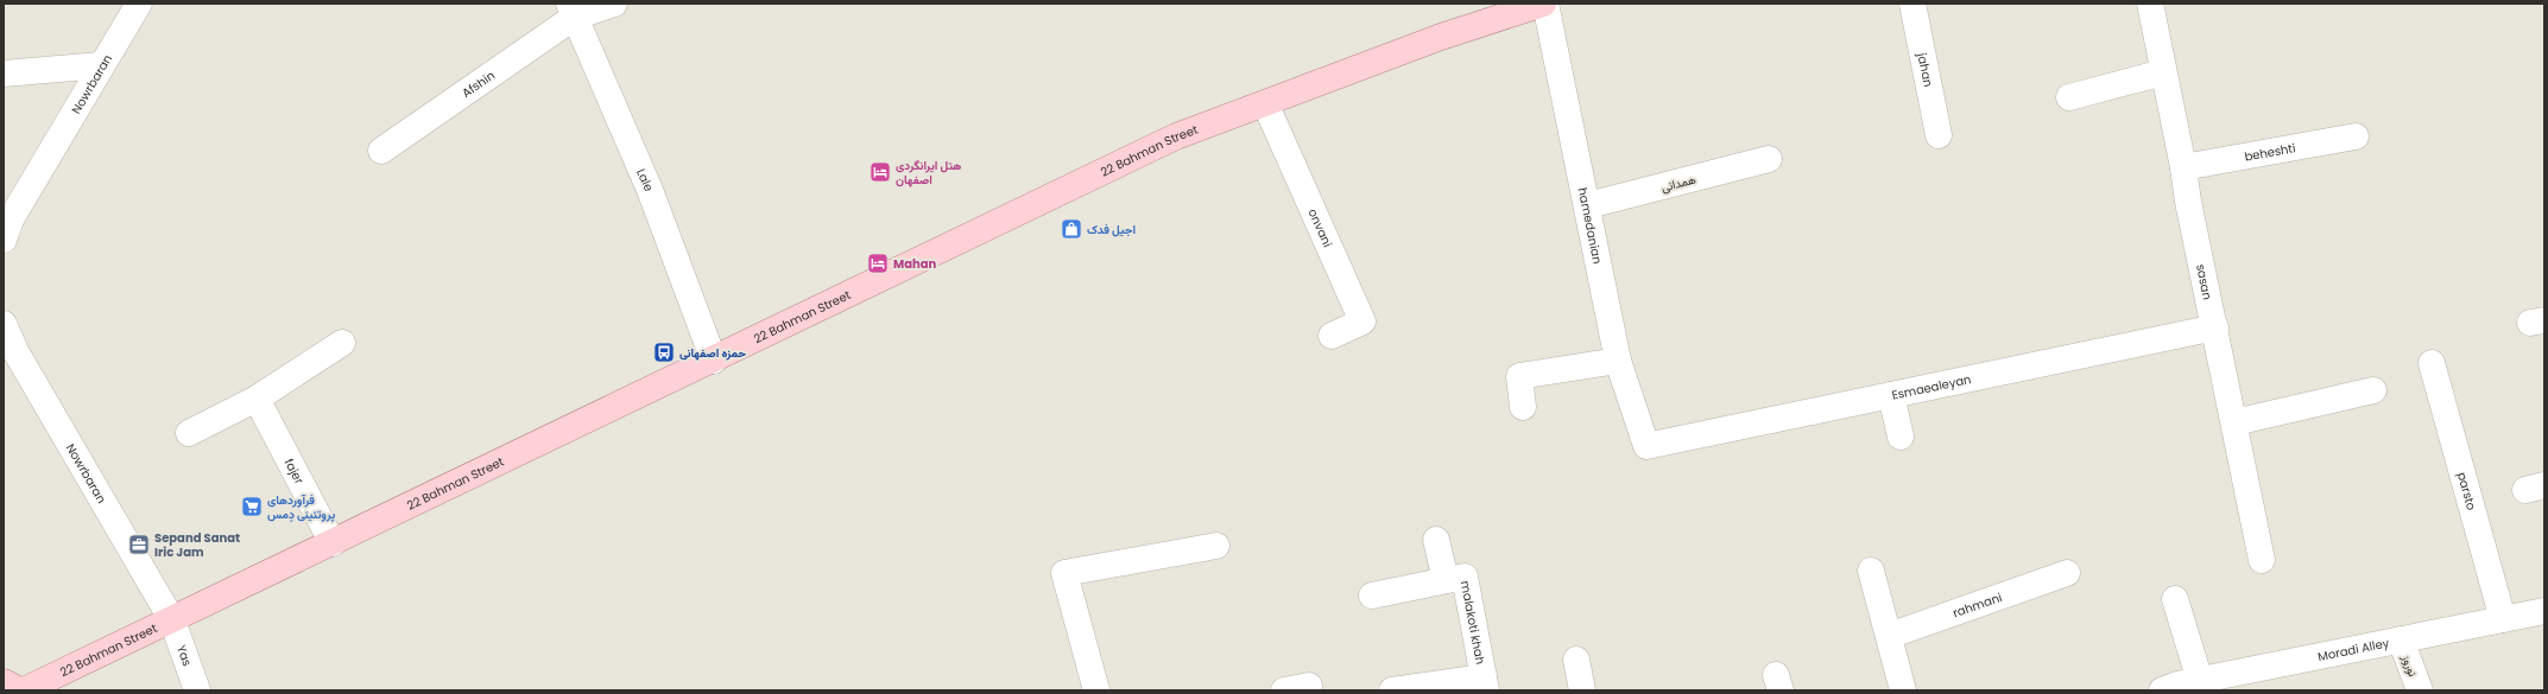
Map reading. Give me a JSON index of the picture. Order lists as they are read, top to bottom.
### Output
{
  "streets": {
    "main road": ["22 Bahman Street"],
    "street": [
      "jahan",
      "Nowrbaran",
      "Afshin",
      "beheshti",
      "Lale",
      "همدانی",
      "hamedanian",
      "onvani",
      "sasan",
      "Esmaealeyan",
      "fajer",
      "parsto",
      "rahmani",
      "malakoti khah",
      "Moradi Alley",
      "Yas",
      "نوروز"
    ]
  },
  "crossings": [
    ["Nowrbaran", "22 Bahman Street"],
    ["Nowrbaran", "Yas"],
    ["Afshin", "Lale"],
    ["22 Bahman Street", "Lale"],
    ["22 Bahman Street", "hamedanian"],
    ["22 Bahman Street", "onvani"],
    ["22 Bahman Street", "fajer"],
    ["22 Bahman Street", "Yas"],
    ["beheshti", "sasan"],
    ["همدانی", "hamedanian"],
    ["hamedanian", "Esmaealeyan"],
    ["sasan", "Esmaealeyan"],
    ["parsto", "Moradi Alley"],
    ["Moradi Alley", "نوروز"]
  ],
  "places": {
    "hotel": ["هتل ایرانگردی اصفهان", "Mahan"],
    "shop": ["اجیل فدک"],
    "bus stop": ["حمزه اصفهانی"],
    "supermarket": ["فرآوردهای پروتئینی دٍمس"],
    "office": ["Sepand Sanat Iric Jam"]
  }
}
